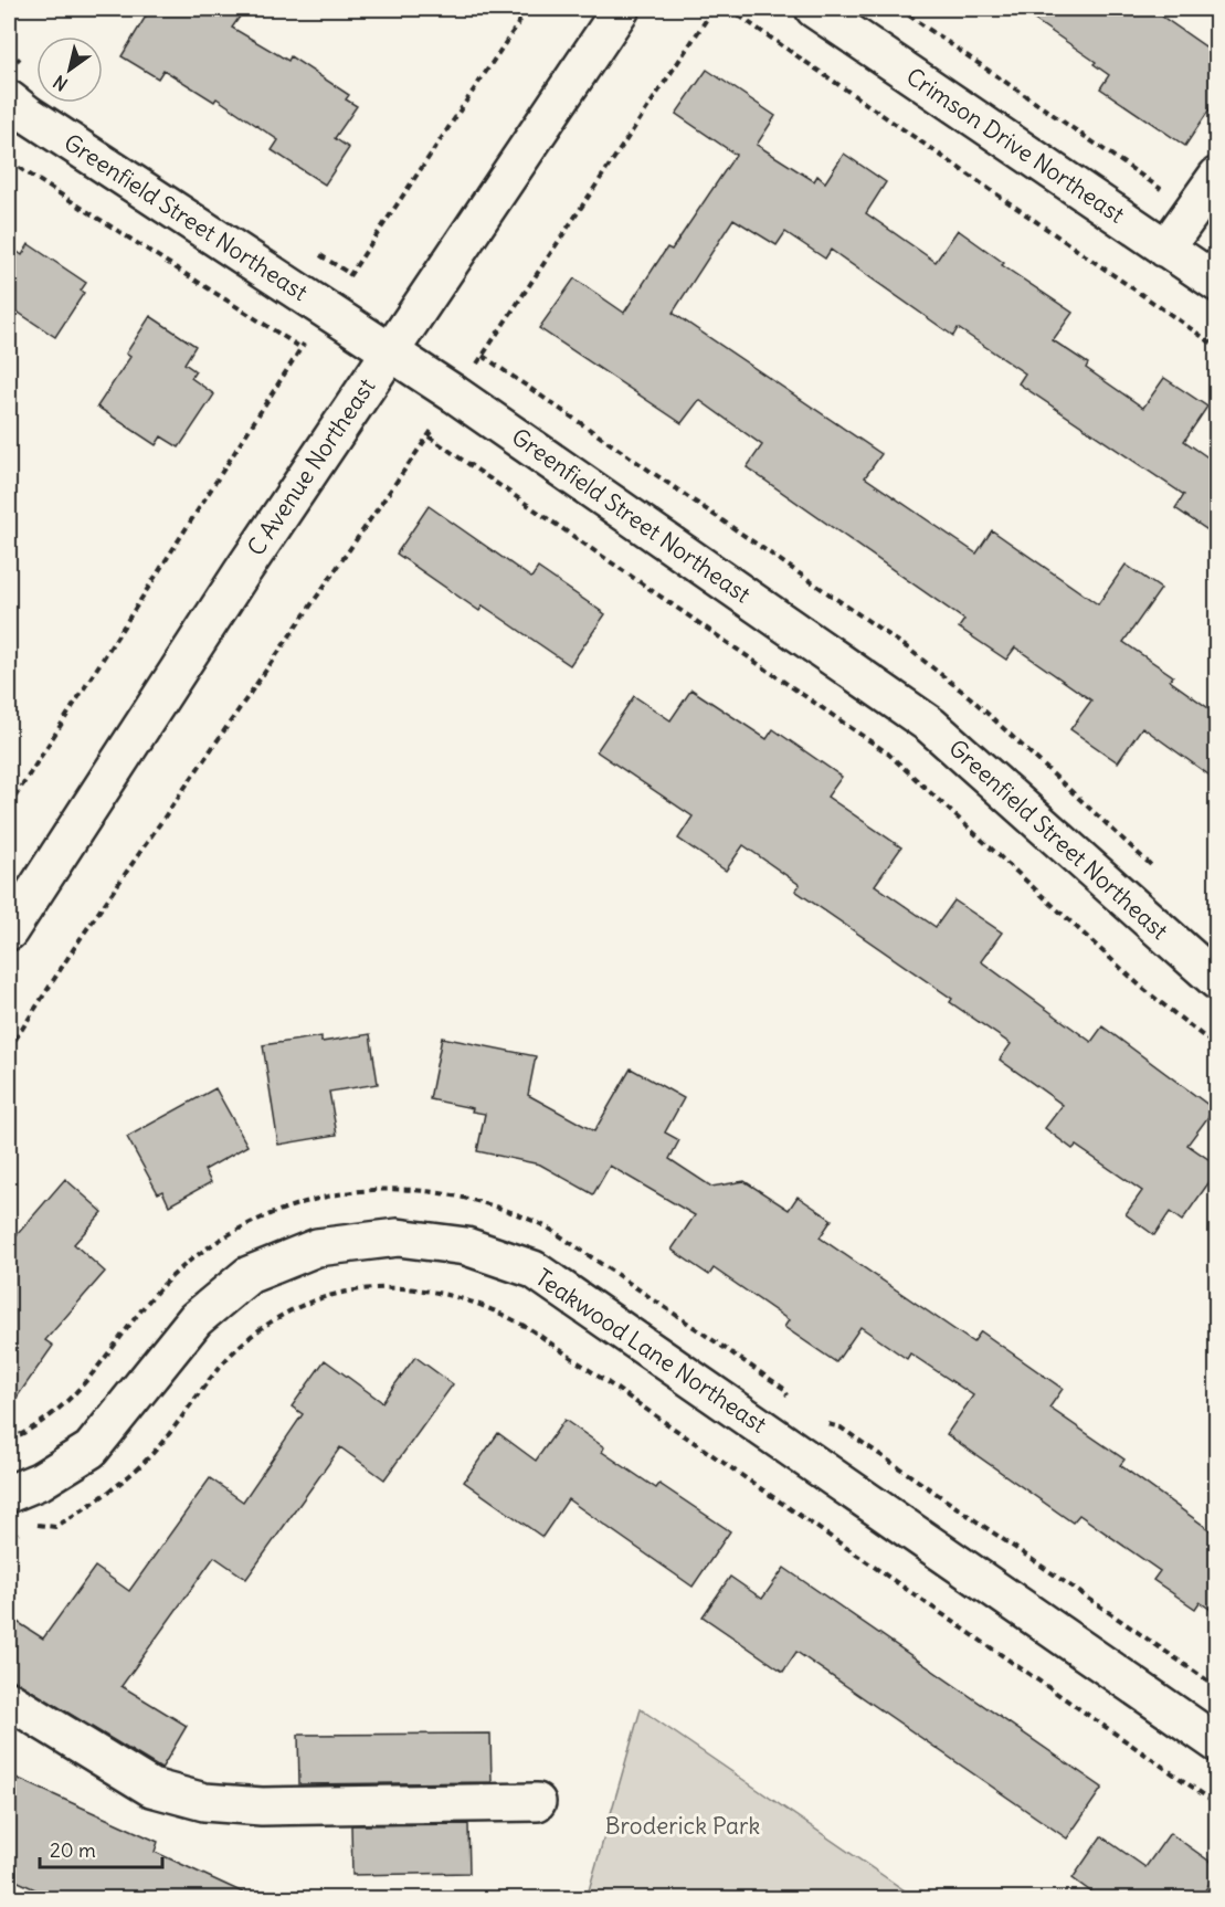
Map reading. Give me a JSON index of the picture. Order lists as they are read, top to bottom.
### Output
{
  "streets": {
    "street": [
      "Crimson Drive Northeast",
      "Greenfield Street Northeast",
      "C Avenue Northeast",
      "Teakwood Lane Northeast"
    ]
  },
  "crossings": [
    ["Greenfield Street Northeast", "C Avenue Northeast"]
  ],
  "parks": ["Broderick Park"],
  "scale_bar": "20 m",
  "north": "bottom left"
}
